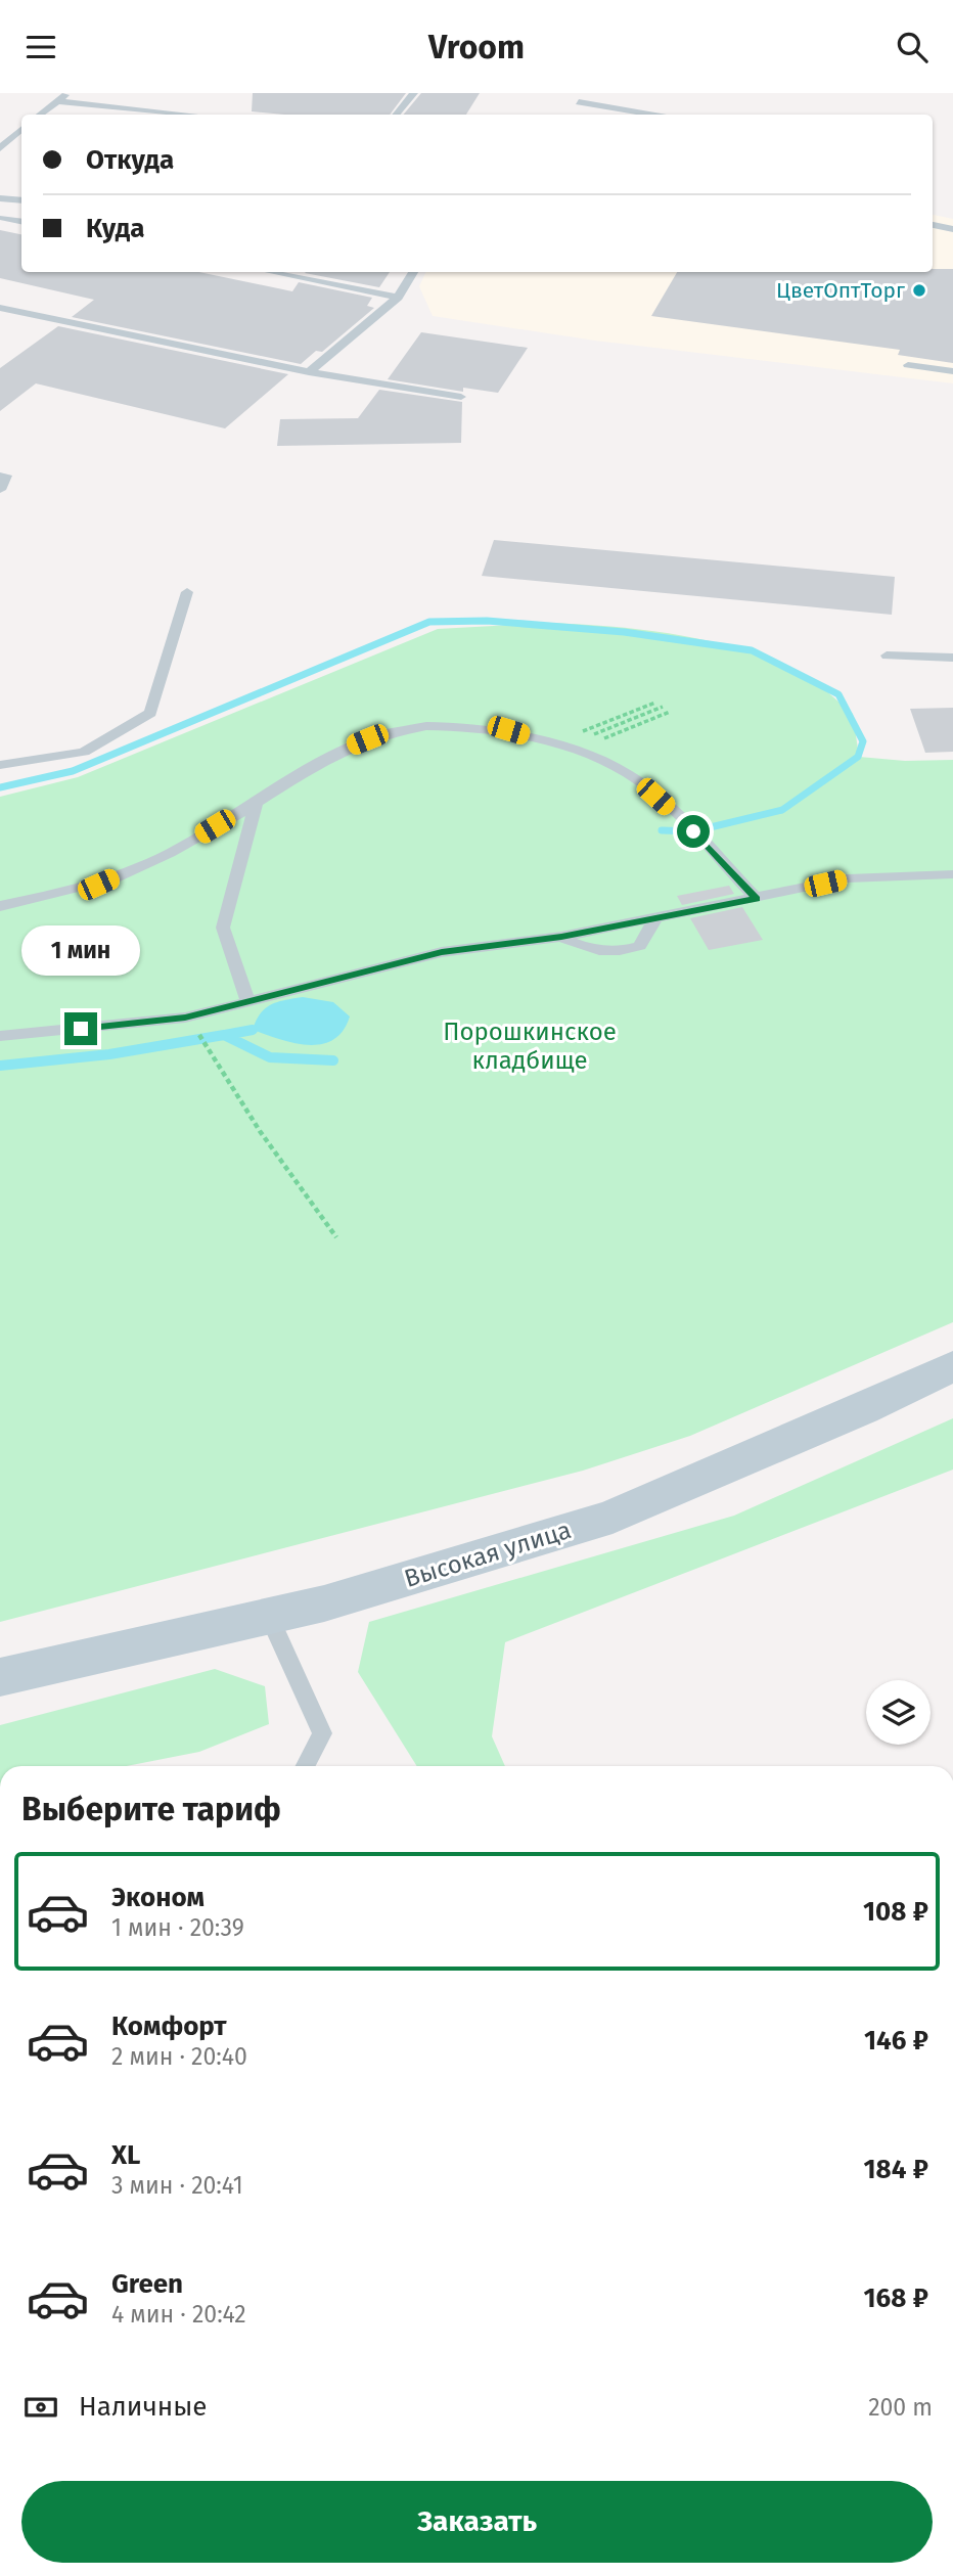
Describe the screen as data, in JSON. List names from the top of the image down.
{
  "streets": {
    "street": ["Высокая улица"]
  },
  "parks": ["Порошкинское кладбище"],
  "places": ["ЦветОптТорг"],
  "page": {
    "header": "Vroom",
    "banner": ["Откуда", "Куда"],
    "bubble": "1 мин",
    "heading": "Выберите тариф",
    "list": [
      {
        "name": "Эконом",
        "note": "1 мин · 20:39",
        "value": "108 ₽"
      },
      {
        "name": "Комфорт",
        "note": "2 мин · 20:40",
        "value": "146 ₽"
      },
      {
        "name": "XL",
        "note": "3 мин · 20:41",
        "value": "184 ₽"
      },
      {
        "name": "Green",
        "note": "4 мин · 20:42",
        "value": "168 ₽"
      }
    ],
    "pay": ["Наличные", "200 m"],
    "buttons": "Заказать"
  }
}
